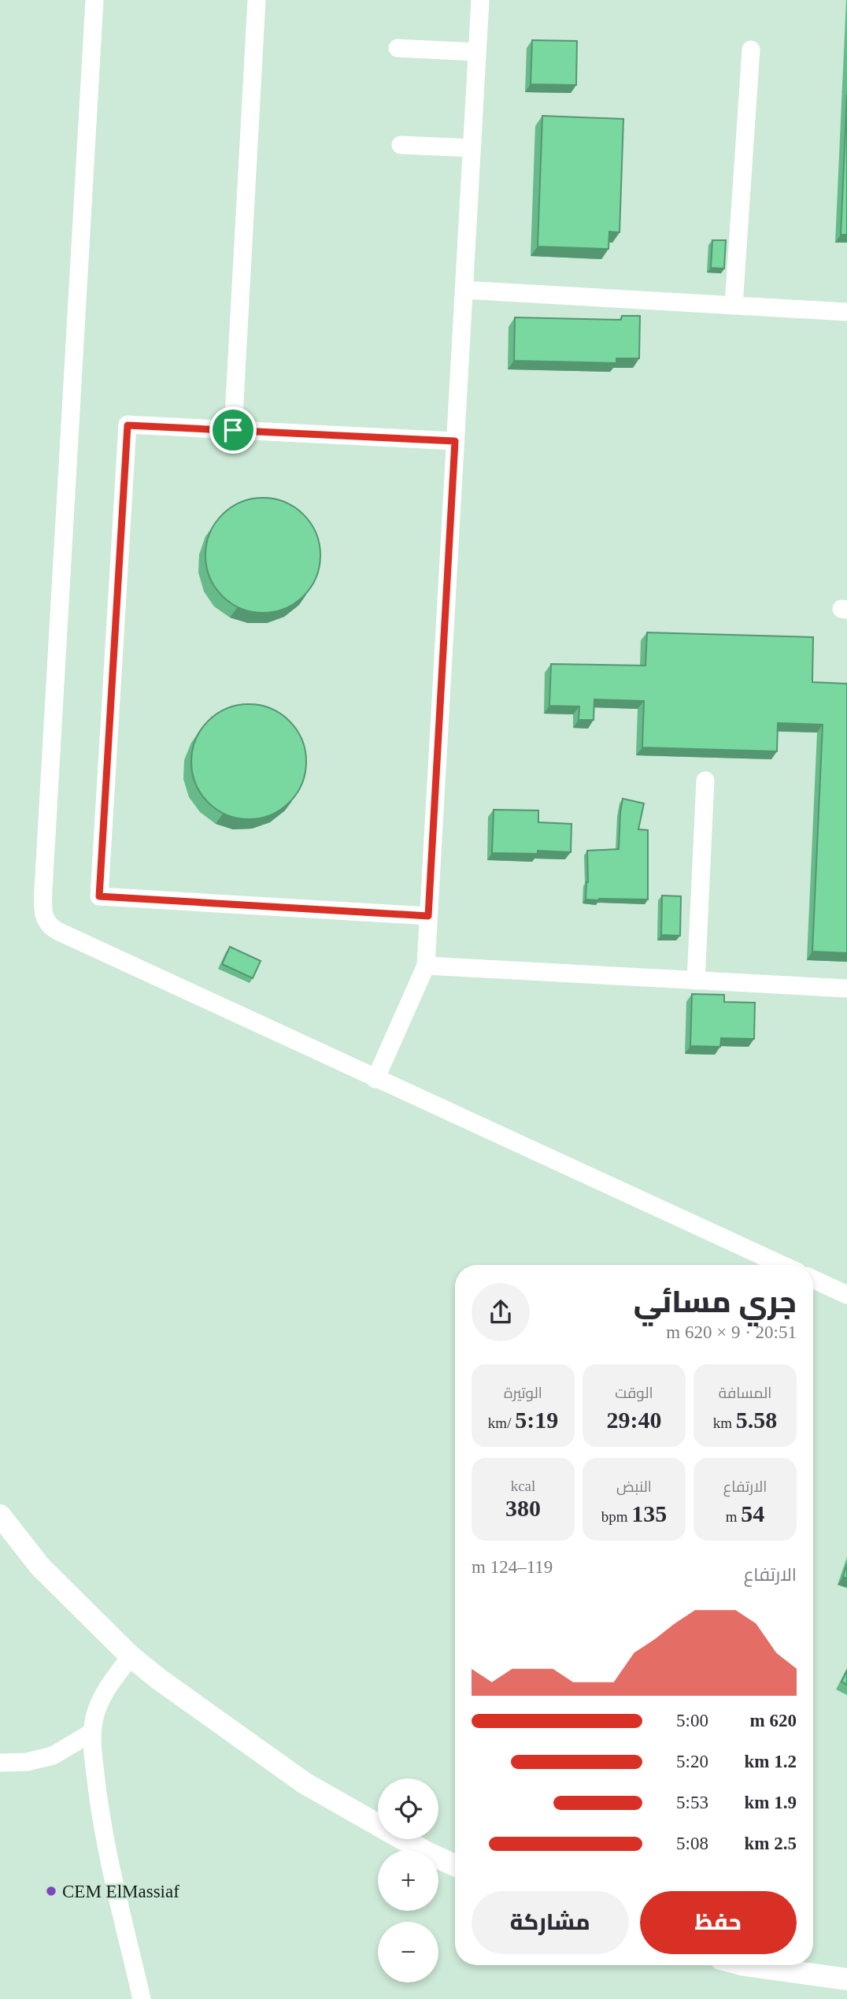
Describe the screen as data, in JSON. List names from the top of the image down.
{
  "places": ["CEM ElMassiaf"],
  "page": {
    "heading": ["جري مسائي", "20:51 · 9 × 620 m"],
    "stats": [
      ["المسافة", "5.58 km"],
      ["الوقت", "29:40"],
      ["الوتيرة", "5:19 /km"],
      ["الارتفاع", "54 m"],
      ["النبض", "135 bpm"],
      ["kcal", "380"]
    ],
    "chart": ["الارتفاع", "119–124 m"],
    "list": [
      {
        "name": "620 m",
        "note": "5:00"
      },
      {
        "name": "1.2 km",
        "note": "5:20"
      },
      {
        "name": "1.9 km",
        "note": "5:53"
      },
      {
        "name": "2.5 km",
        "note": "5:08"
      }
    ],
    "map_buttons": ["+", "−"],
    "buttons": ["حفظ", "مشاركة"]
  }
}
